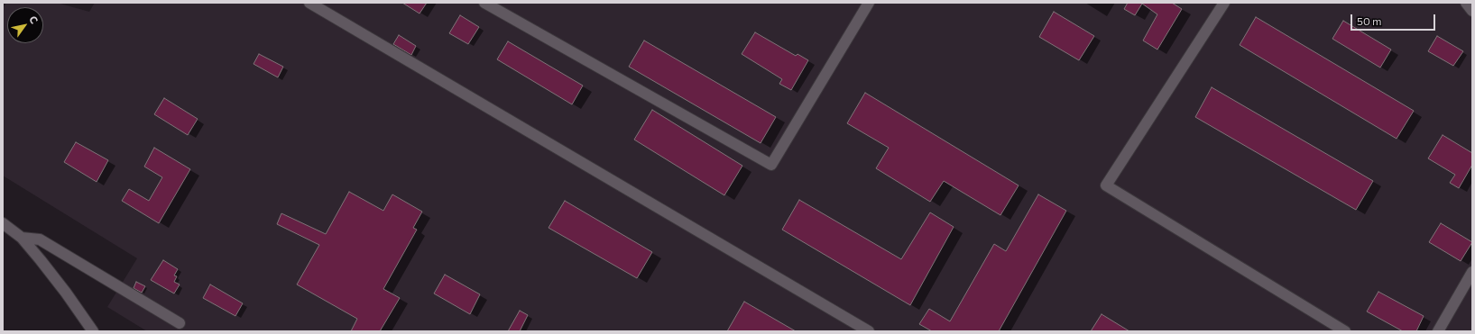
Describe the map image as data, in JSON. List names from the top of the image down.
{
  "scale_bar": "50 m",
  "north": "top right"
}
